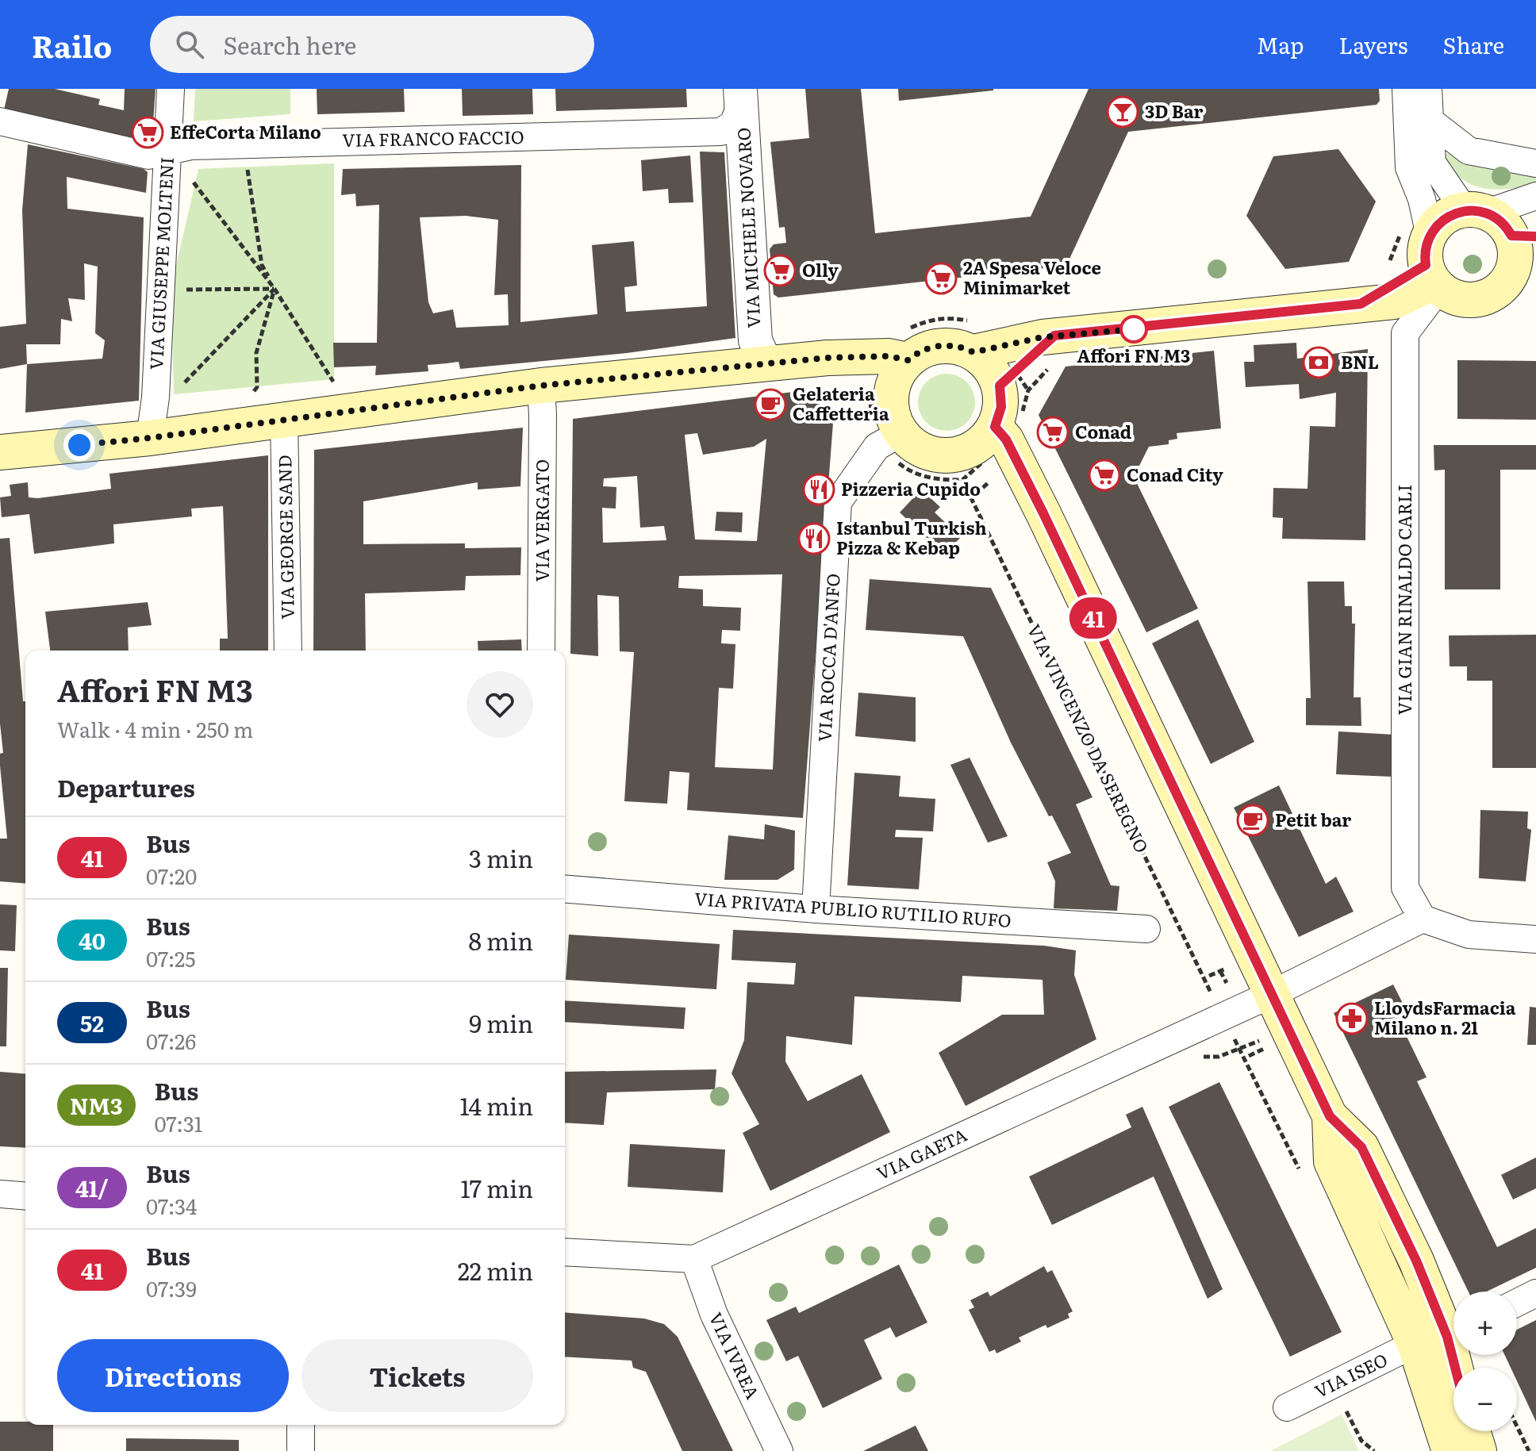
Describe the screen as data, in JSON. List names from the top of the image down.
{
  "streets": {
    "street": [
      "VIA FRANCO FACCIO",
      "VIA MICHELE NOVARO",
      "VIA GIUSEPPE MOLTENI",
      "VIA VERGATO",
      "VIA GEORGE SAND",
      "VIA GIAN RINALDO CARLI",
      "VIA ROCCA D'ANFO",
      "VIA PRIVATA PUBLIO RUTILIO RUFO",
      "VIA GAETA",
      "VIA IVREA",
      "VIA ISEO"
    ],
    "path": ["VIA VINCENZO DA SEREGNO"]
  },
  "crossings": [
    ["VIA FRANCO FACCIO", "VIA MICHELE NOVARO"],
    ["VIA FRANCO FACCIO", "VIA GIUSEPPE MOLTENI"],
    ["VIA ROCCA D'ANFO", "VIA VINCENZO DA SEREGNO"],
    ["VIA ROCCA D'ANFO", "VIA PRIVATA PUBLIO RUTILIO RUFO"],
    ["VIA GAETA", "VIA IVREA"]
  ],
  "places": {
    "bar": ["3D Bar"],
    "supermarket": [
      "EffeCorta Milano",
      "Olly",
      "2A Spesa Veloce Minimarket",
      "Conad",
      "Conad City"
    ],
    "other": ["Affori FN M3"],
    "bank": ["BNL"],
    "cafe": ["Gelateria Caffetteria", "Petit bar"],
    "restaurant": ["Pizzeria Cupido", "Istanbul Turkish Pizza & Kebap"],
    "pharmacy": ["LloydsFarmacia Milano n. 21"]
  },
  "lines": ["bus line 41"],
  "page": {
    "header": "Railo",
    "search": "Search here",
    "nav": ["Map", "Layers", "Share"],
    "on_map": "41",
    "heading": [
      ["Affori FN M3", "Walk · 4 min · 250 m"],
      "Departures"
    ],
    "list": [
      {
        "mark": "41",
        "name": "Bus",
        "note": "07:20",
        "value": "3 min"
      },
      {
        "mark": "40",
        "name": "Bus",
        "note": "07:25",
        "value": "8 min"
      },
      {
        "mark": "52",
        "name": "Bus",
        "note": "07:26",
        "value": "9 min"
      },
      {
        "mark": "NM3",
        "name": "Bus",
        "note": "07:31",
        "value": "14 min"
      },
      {
        "mark": "41/",
        "name": "Bus",
        "note": "07:34",
        "value": "17 min"
      },
      {
        "mark": "41",
        "name": "Bus",
        "note": "07:39",
        "value": "22 min"
      }
    ],
    "map_buttons": ["+", "−"],
    "buttons": ["Directions", "Tickets"]
  }
}
